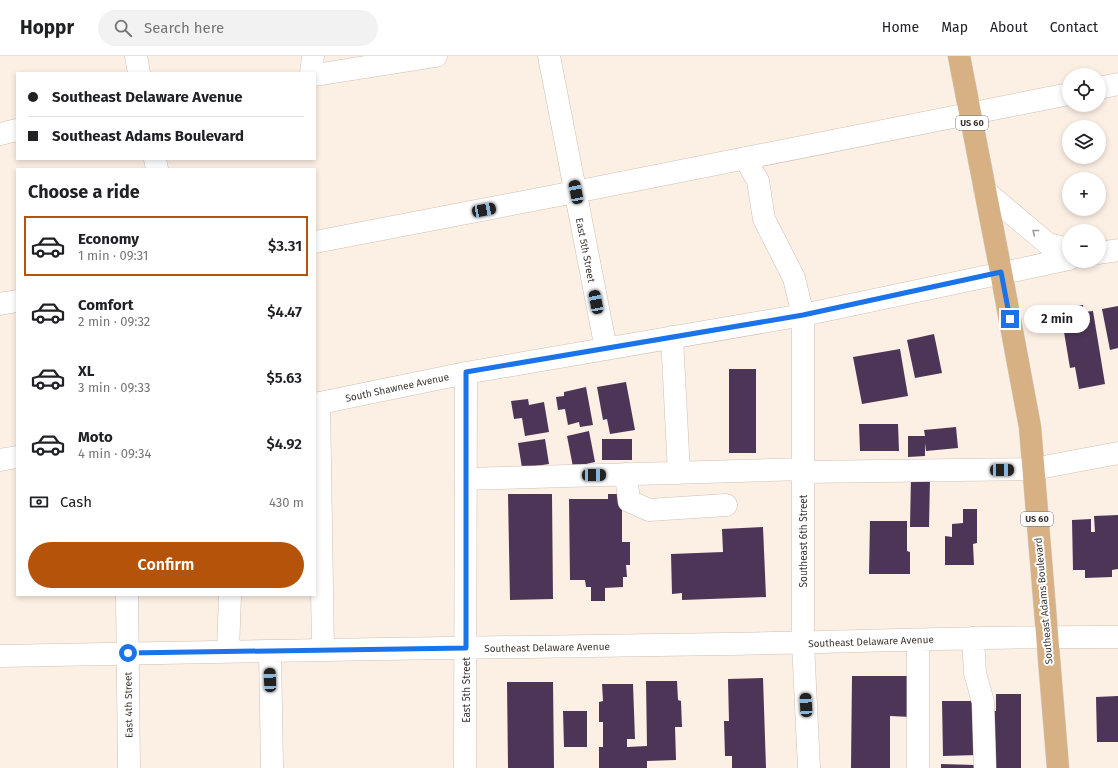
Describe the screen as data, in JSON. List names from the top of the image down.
{
  "streets": {
    "main road": ["US 60", "Southeast Adams Boulevard"],
    "street": [
      "East 5th Street",
      "South Shawnee Avenue",
      "Southeast 6th Street",
      "Southeast Delaware Avenue",
      "East 4th Street"
    ]
  },
  "crossings": [
    ["East 5th Street", "South Shawnee Avenue"],
    ["East 5th Street", "Southeast Delaware Avenue"],
    ["South Shawnee Avenue", "Southeast 6th Street"],
    ["South Shawnee Avenue", "Southeast Adams Boulevard"],
    ["Southeast 6th Street", "Southeast Delaware Avenue"],
    ["Southeast Adams Boulevard", "Southeast Delaware Avenue"],
    ["Southeast Delaware Avenue", "East 4th Street"]
  ],
  "page": {
    "header": "Hoppr",
    "search": "Search here",
    "nav": [
      "Home",
      "Map",
      "About",
      "Contact"
    ],
    "map_buttons": ["+", "−"],
    "banner": ["Southeast Delaware Avenue", "Southeast Adams Boulevard"],
    "heading": "Choose a ride",
    "list": [
      {
        "name": "Economy",
        "note": "1 min · 09:31",
        "value": "$3.31"
      },
      {
        "name": "Comfort",
        "note": "2 min · 09:32",
        "value": "$4.47"
      },
      {
        "name": "XL",
        "note": "3 min · 09:33",
        "value": "$5.63"
      },
      {
        "name": "Moto",
        "note": "4 min · 09:34",
        "value": "$4.92"
      }
    ],
    "bubble": "2 min",
    "pay": ["Cash", "430 m"],
    "buttons": "Confirm"
  }
}
